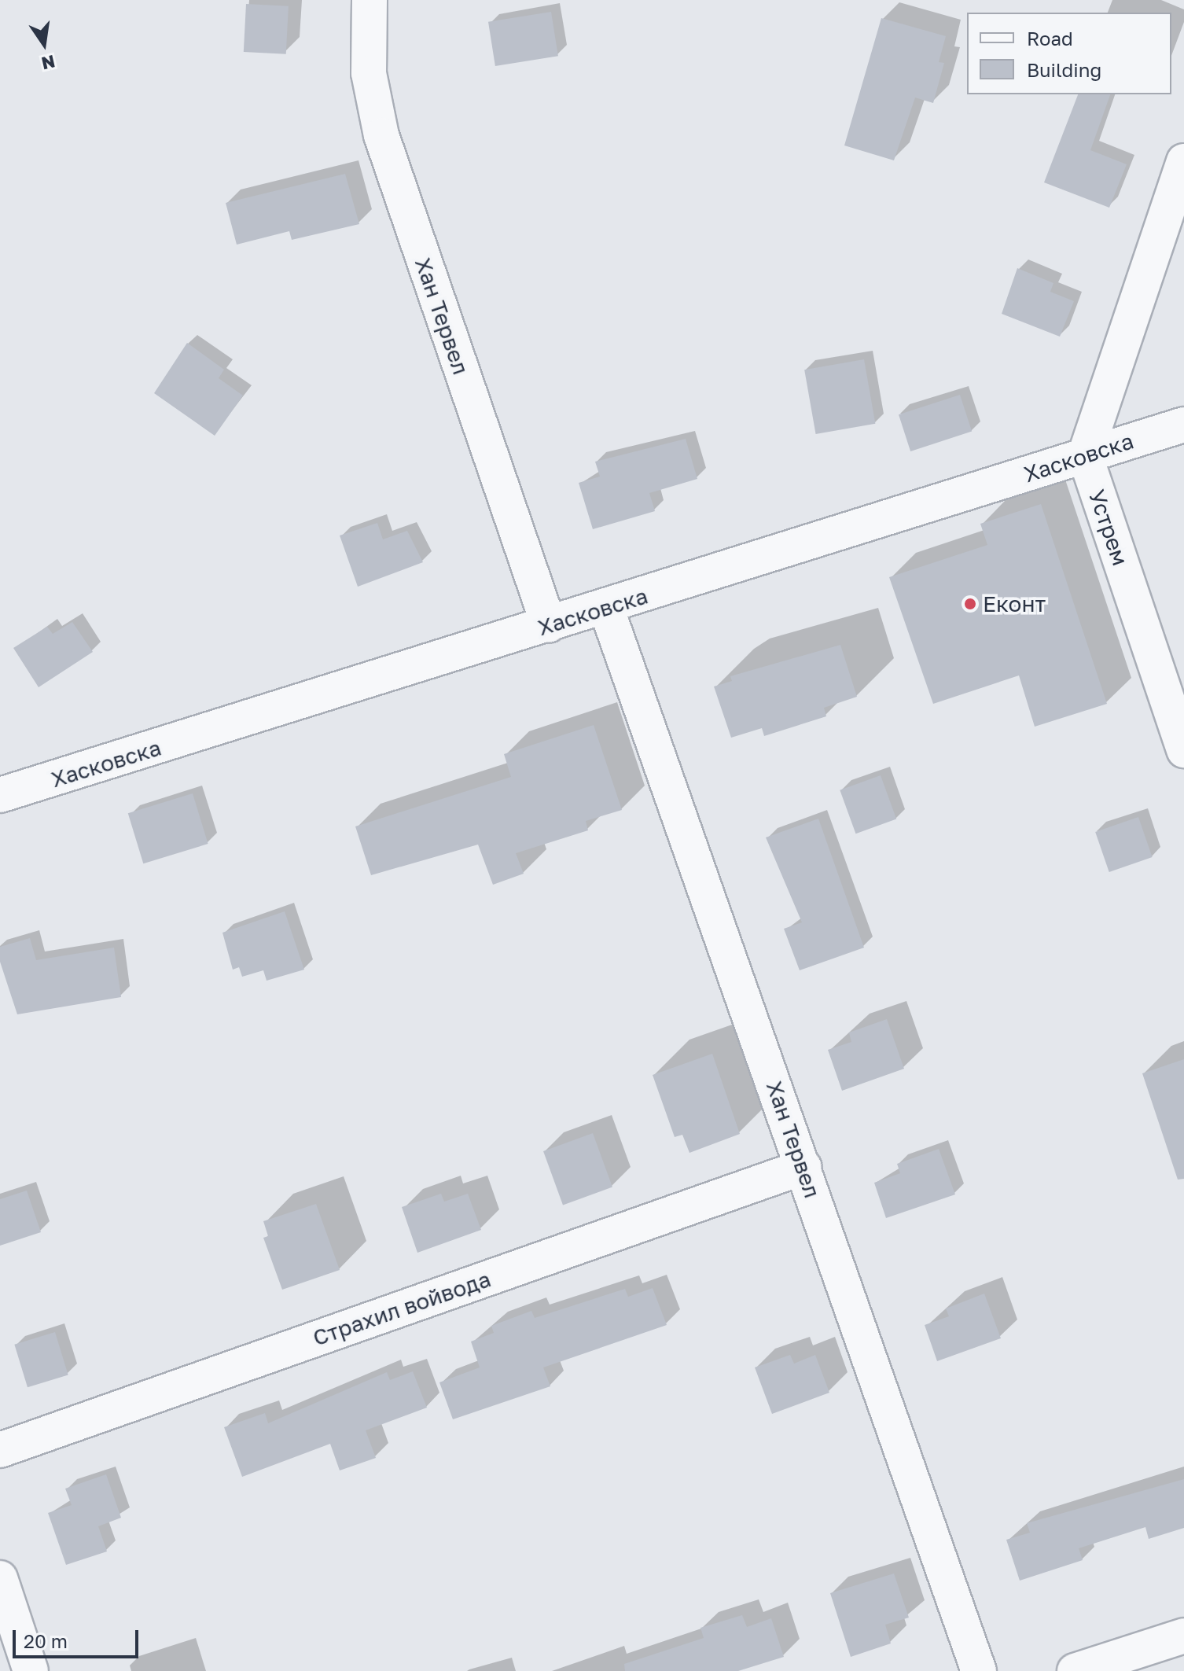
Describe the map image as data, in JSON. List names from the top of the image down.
{
  "streets": {
    "street": [
      "Хан Тервел",
      "Хасковска",
      "Устрем",
      "Страхил войвода"
    ]
  },
  "crossings": [
    ["Хан Тервел", "Хасковска"],
    ["Хан Тервел", "Страхил войвода"],
    ["Хасковска", "Устрем"]
  ],
  "places": ["Еконт"],
  "legend": ["Road", "Building"],
  "scale_bar": "20 m",
  "north": "bottom"
}
